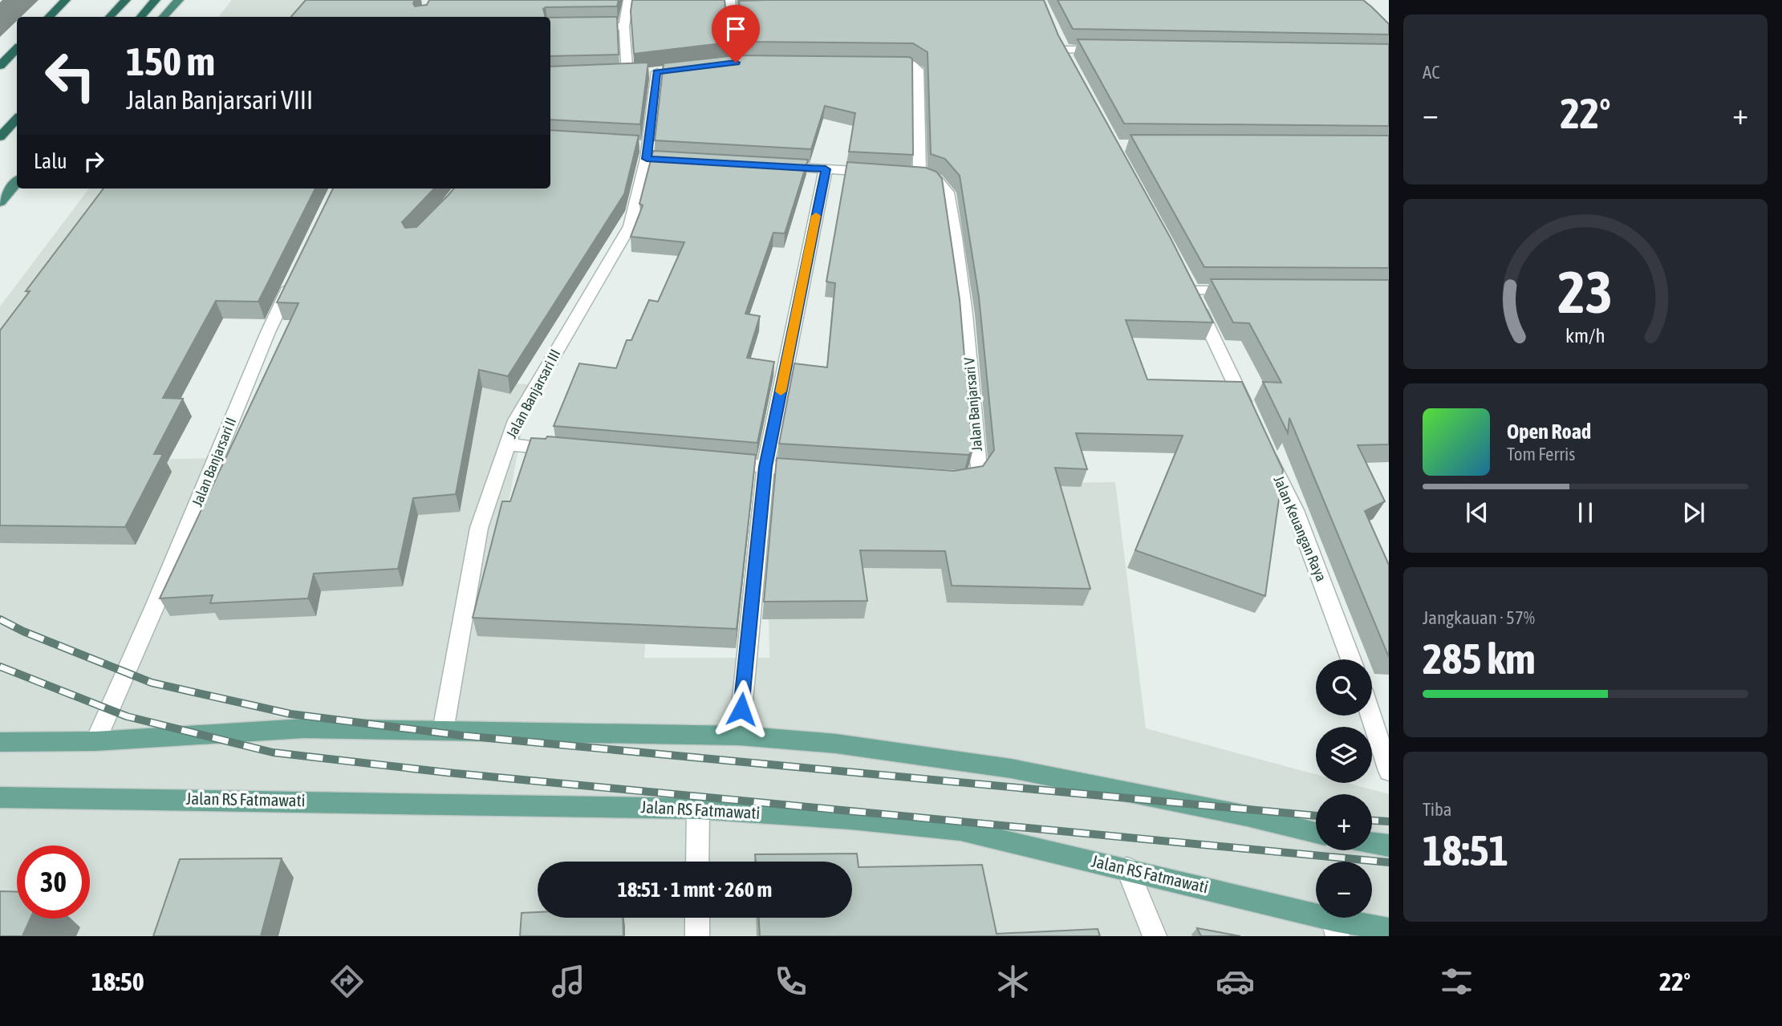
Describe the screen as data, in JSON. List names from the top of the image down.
{
  "streets": {
    "main road": ["Jalan RS Fatmawati"],
    "street": [
      "Jalan Banjarsari III",
      "Jalan Banjarsari V",
      "Jalan Banjarsari II",
      "Jalan Keuangan Raya"
    ]
  },
  "page": {
    "tile": [
      "AC",
      ["Jangkauan · 57%", "285 km"],
      ["Tiba", "18:51"]
    ],
    "turn": ["150 m", "Jalan Banjarsari VIII"],
    "heat": ["−", "22°", "+"],
    "then": "Lalu",
    "song": ["Open Road", "Tom Ferris"],
    "map_buttons": ["+", "−"],
    "limit": "30",
    "trip": "18:51 · 1 mnt · 260 m",
    "tabs": ["18:50", "22°"],
    "gauge": ["23", "km/h"]
  }
}
